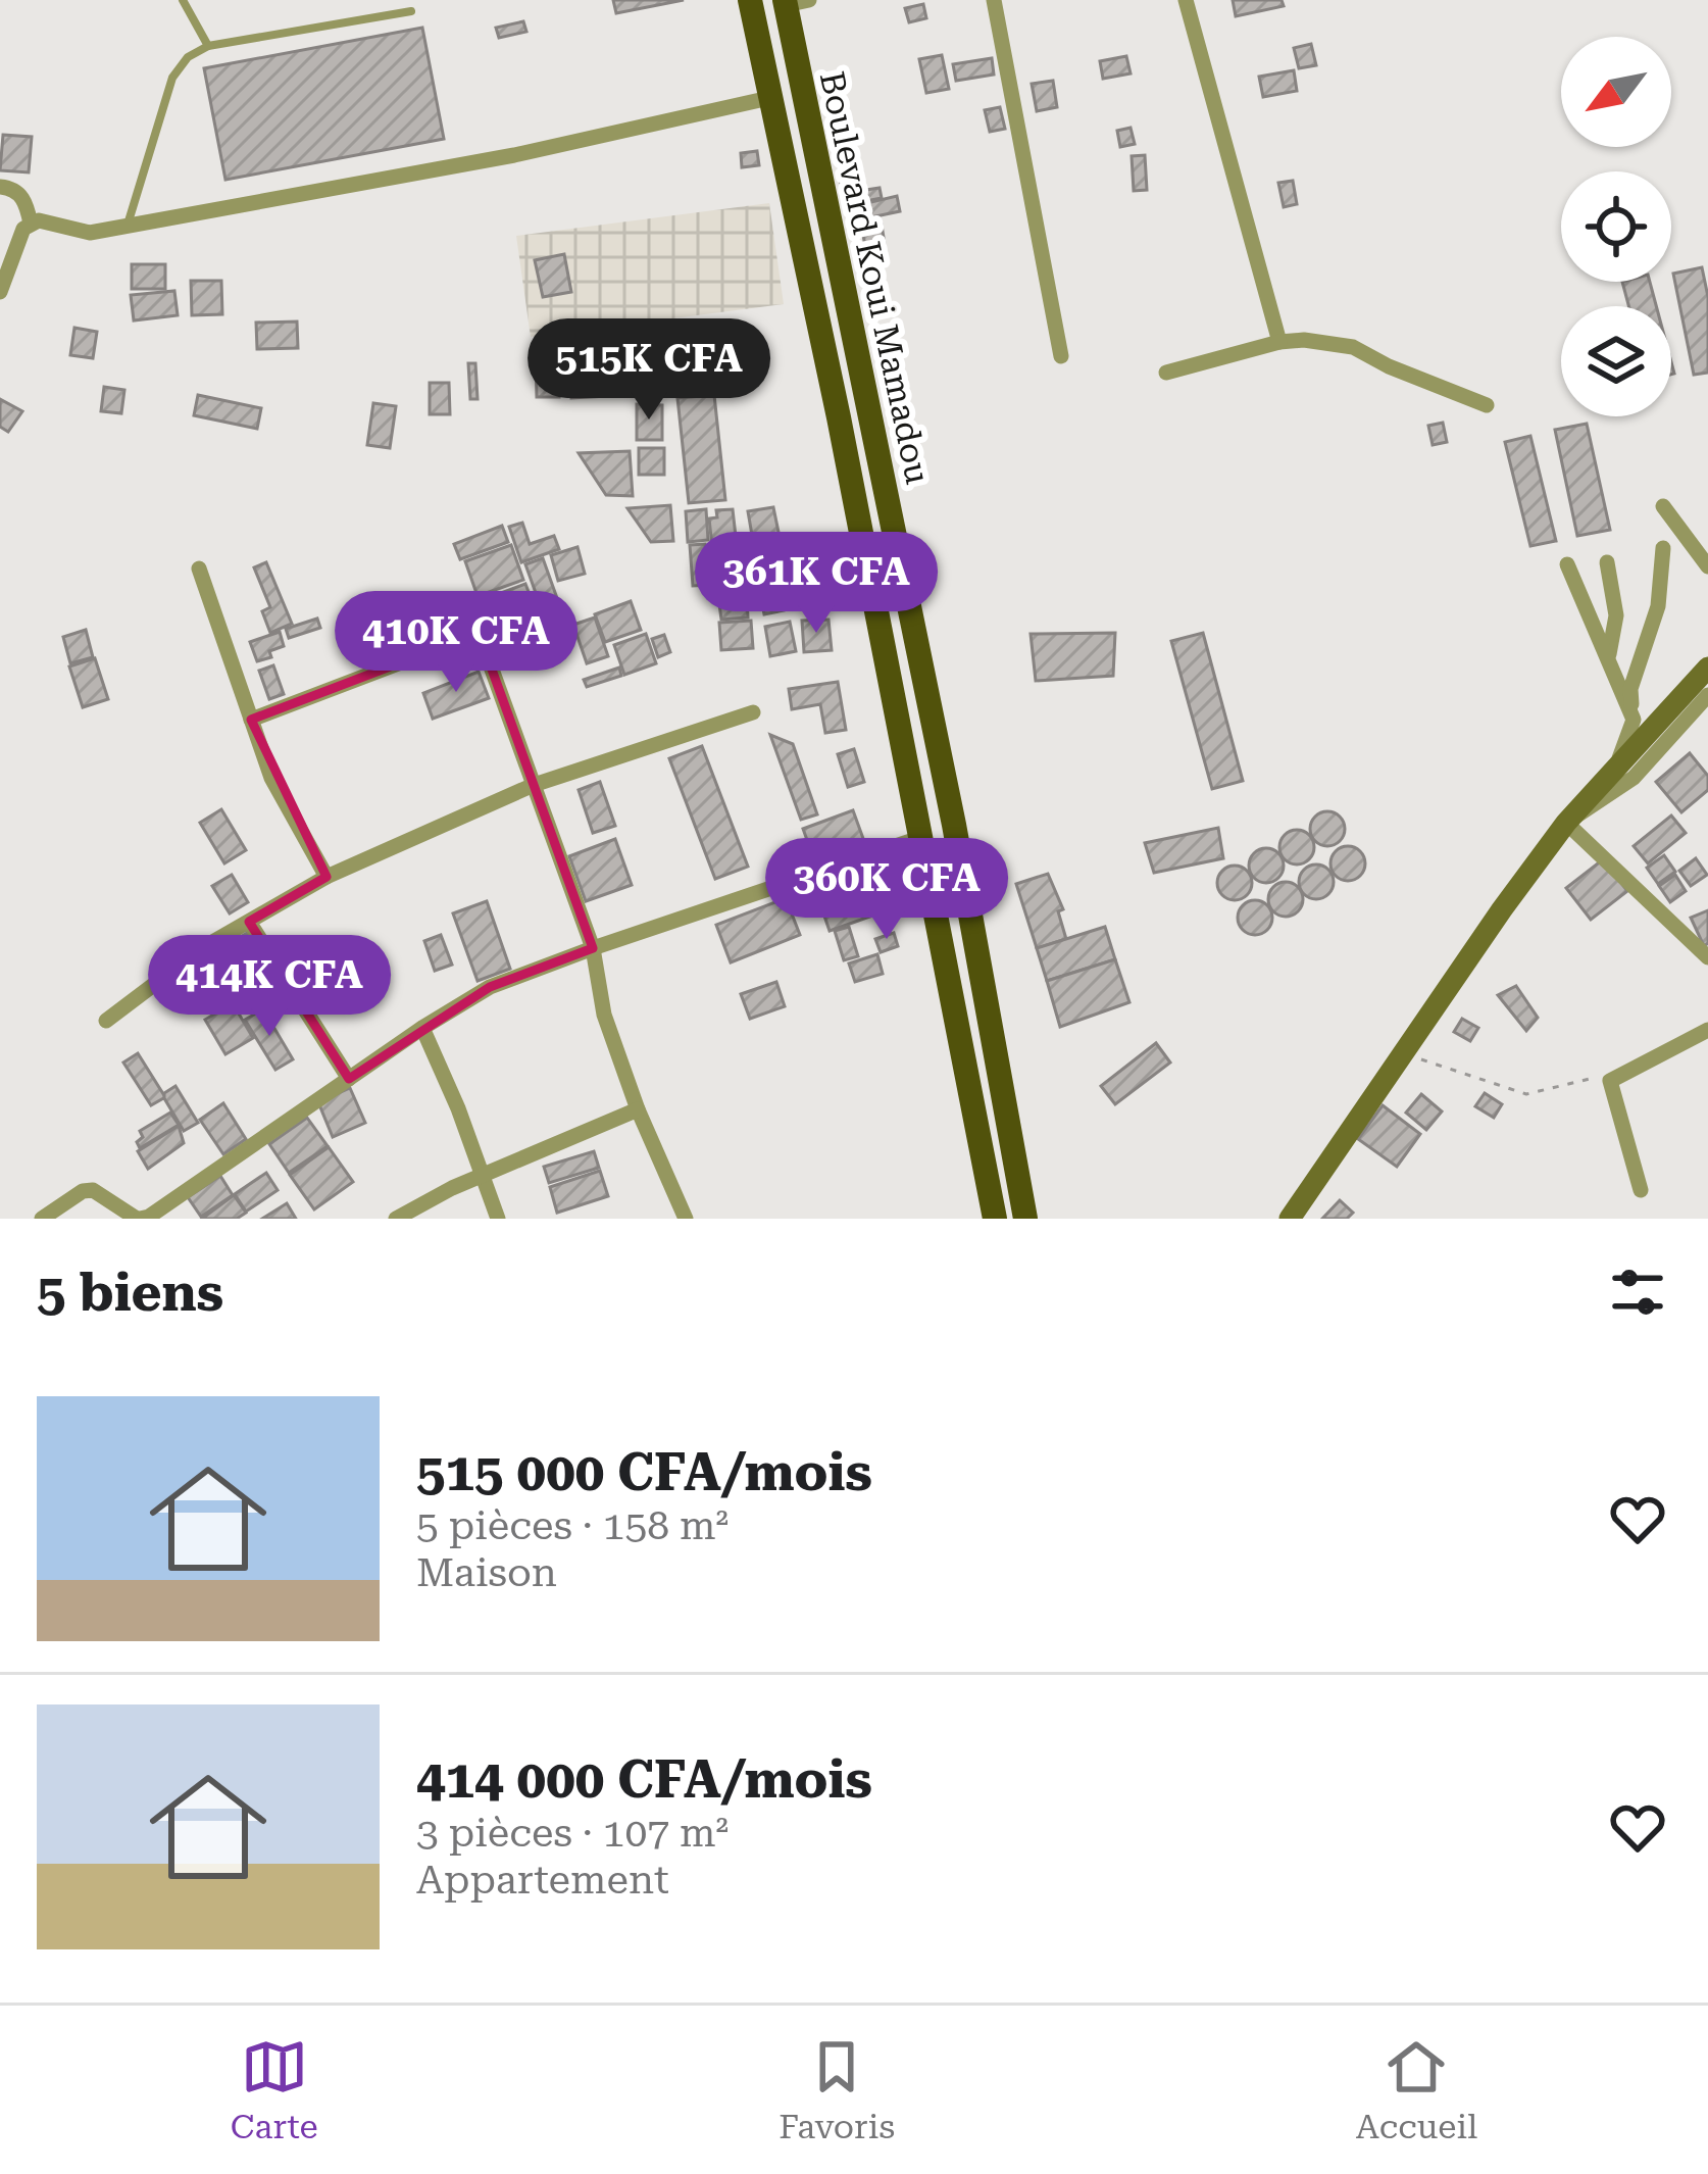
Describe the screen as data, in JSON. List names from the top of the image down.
{
  "streets": {
    "main road": ["Boulevard Koui Mamadou"]
  },
  "north": "bottom left",
  "page": {
    "price": [
      "515K CFA",
      "361K CFA",
      "410K CFA",
      "360K CFA",
      "414K CFA"
    ],
    "heading": "5 biens",
    "list": [
      {
        "name": "515 000 CFA/mois",
        "note": "5 pièces · 158 m² · Maison"
      },
      {
        "name": "414 000 CFA/mois",
        "note": "3 pièces · 107 m² · Appartement"
      }
    ],
    "tabs": ["Carte", "Favoris", "Accueil"]
  }
}
